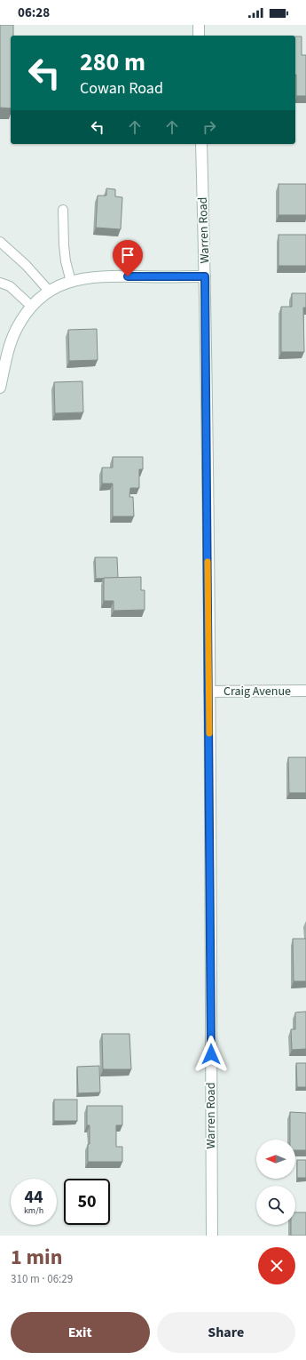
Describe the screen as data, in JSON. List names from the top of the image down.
{
  "streets": {
    "main road": ["Warren Road", "Craig Avenue"]
  },
  "crossings": [
    ["Warren Road", "Craig Avenue"]
  ],
  "north": "left",
  "page": {
    "status": "06:28",
    "turn": ["280 m", "Cowan Road"],
    "speed": "44 km/h",
    "limit": "50",
    "heading": ["1 min", "310 m · 06:29"],
    "buttons": ["Exit", "Share"]
  }
}
